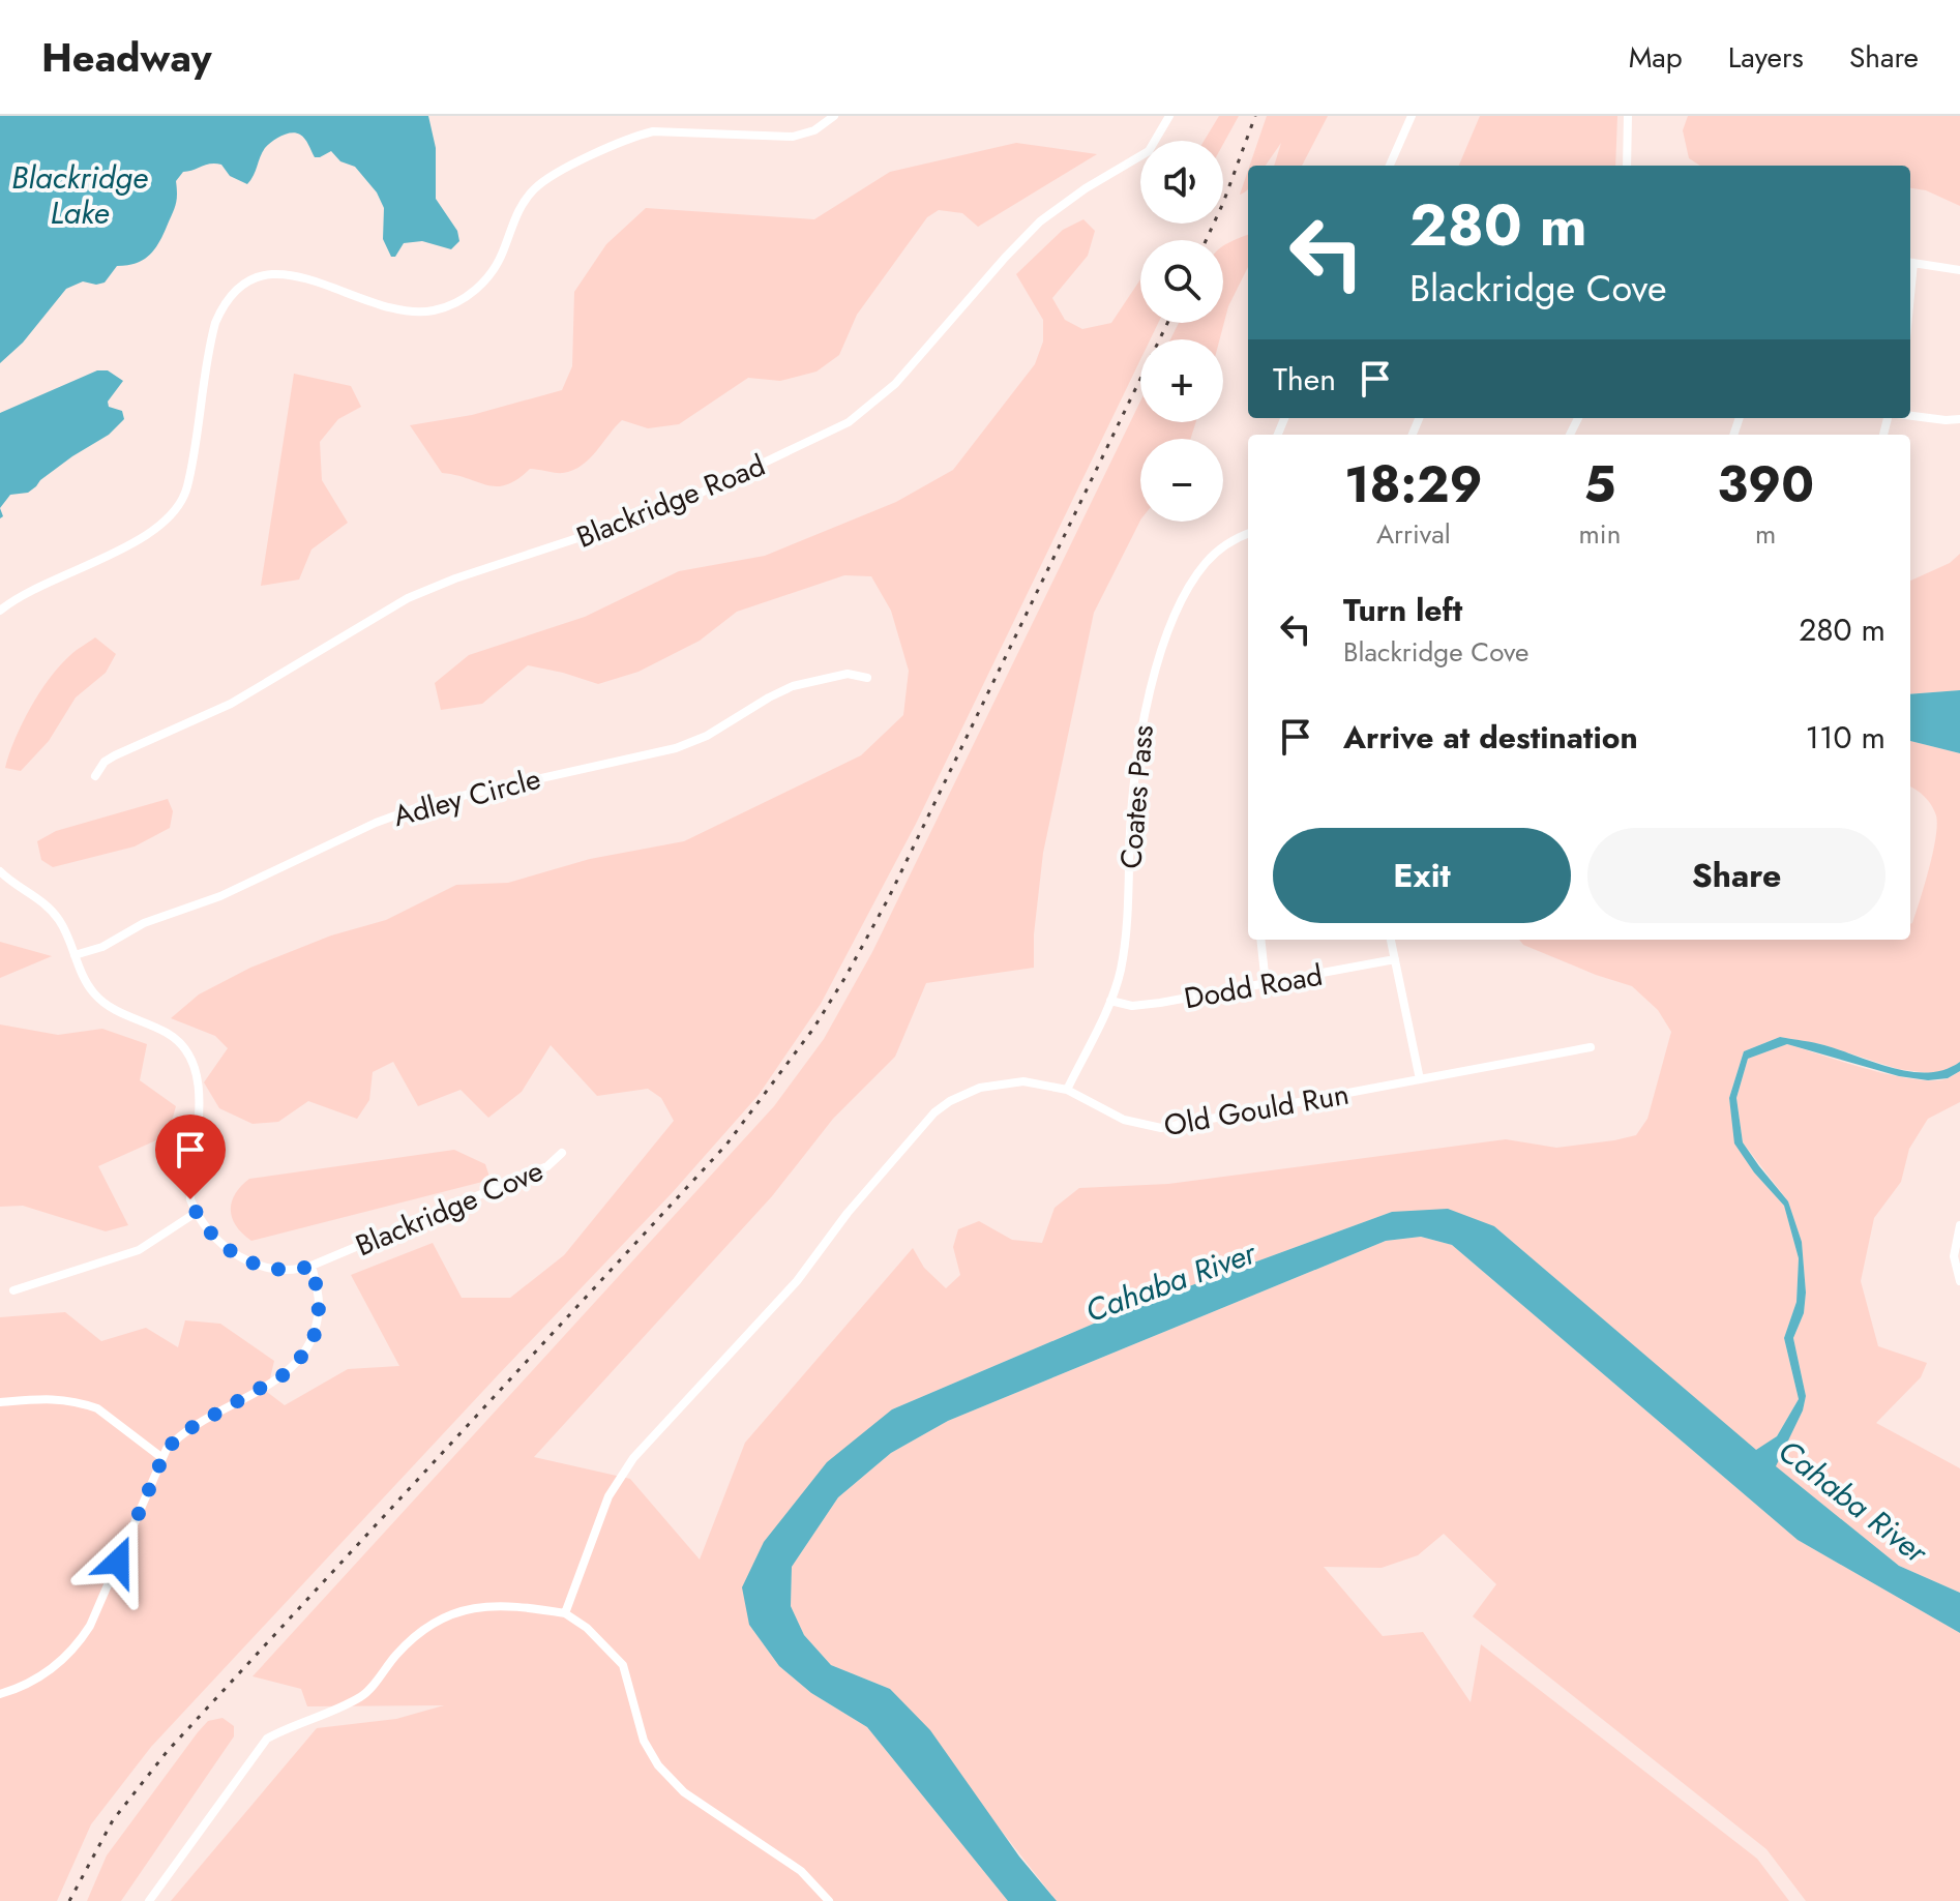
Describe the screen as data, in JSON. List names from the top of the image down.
{
  "streets": {
    "street": [
      "Blackridge Road",
      "Adley Circle",
      "Coates Pass",
      "Dodd Road",
      "Old Gould Run",
      "Blackridge Cove"
    ]
  },
  "crossings": [
    ["Coates Pass", "Dodd Road"],
    ["Coates Pass", "Old Gould Run"]
  ],
  "water": ["Blackridge Lake", "Cahaba River"],
  "page": {
    "header": "Headway",
    "nav": ["Map", "Layers", "Share"],
    "map_buttons": ["+", "−"],
    "turn": ["280 m", "Blackridge Cove"],
    "then": "Then",
    "eta": [
      "18:29",
      "Arrival",
      "5",
      "min",
      "390",
      "m"
    ],
    "list": [
      {
        "name": "Turn left",
        "note": "Blackridge Cove",
        "value": "280 m"
      },
      {
        "name": "Arrive at destination",
        "value": "110 m"
      }
    ],
    "buttons": ["Exit", "Share"]
  }
}
